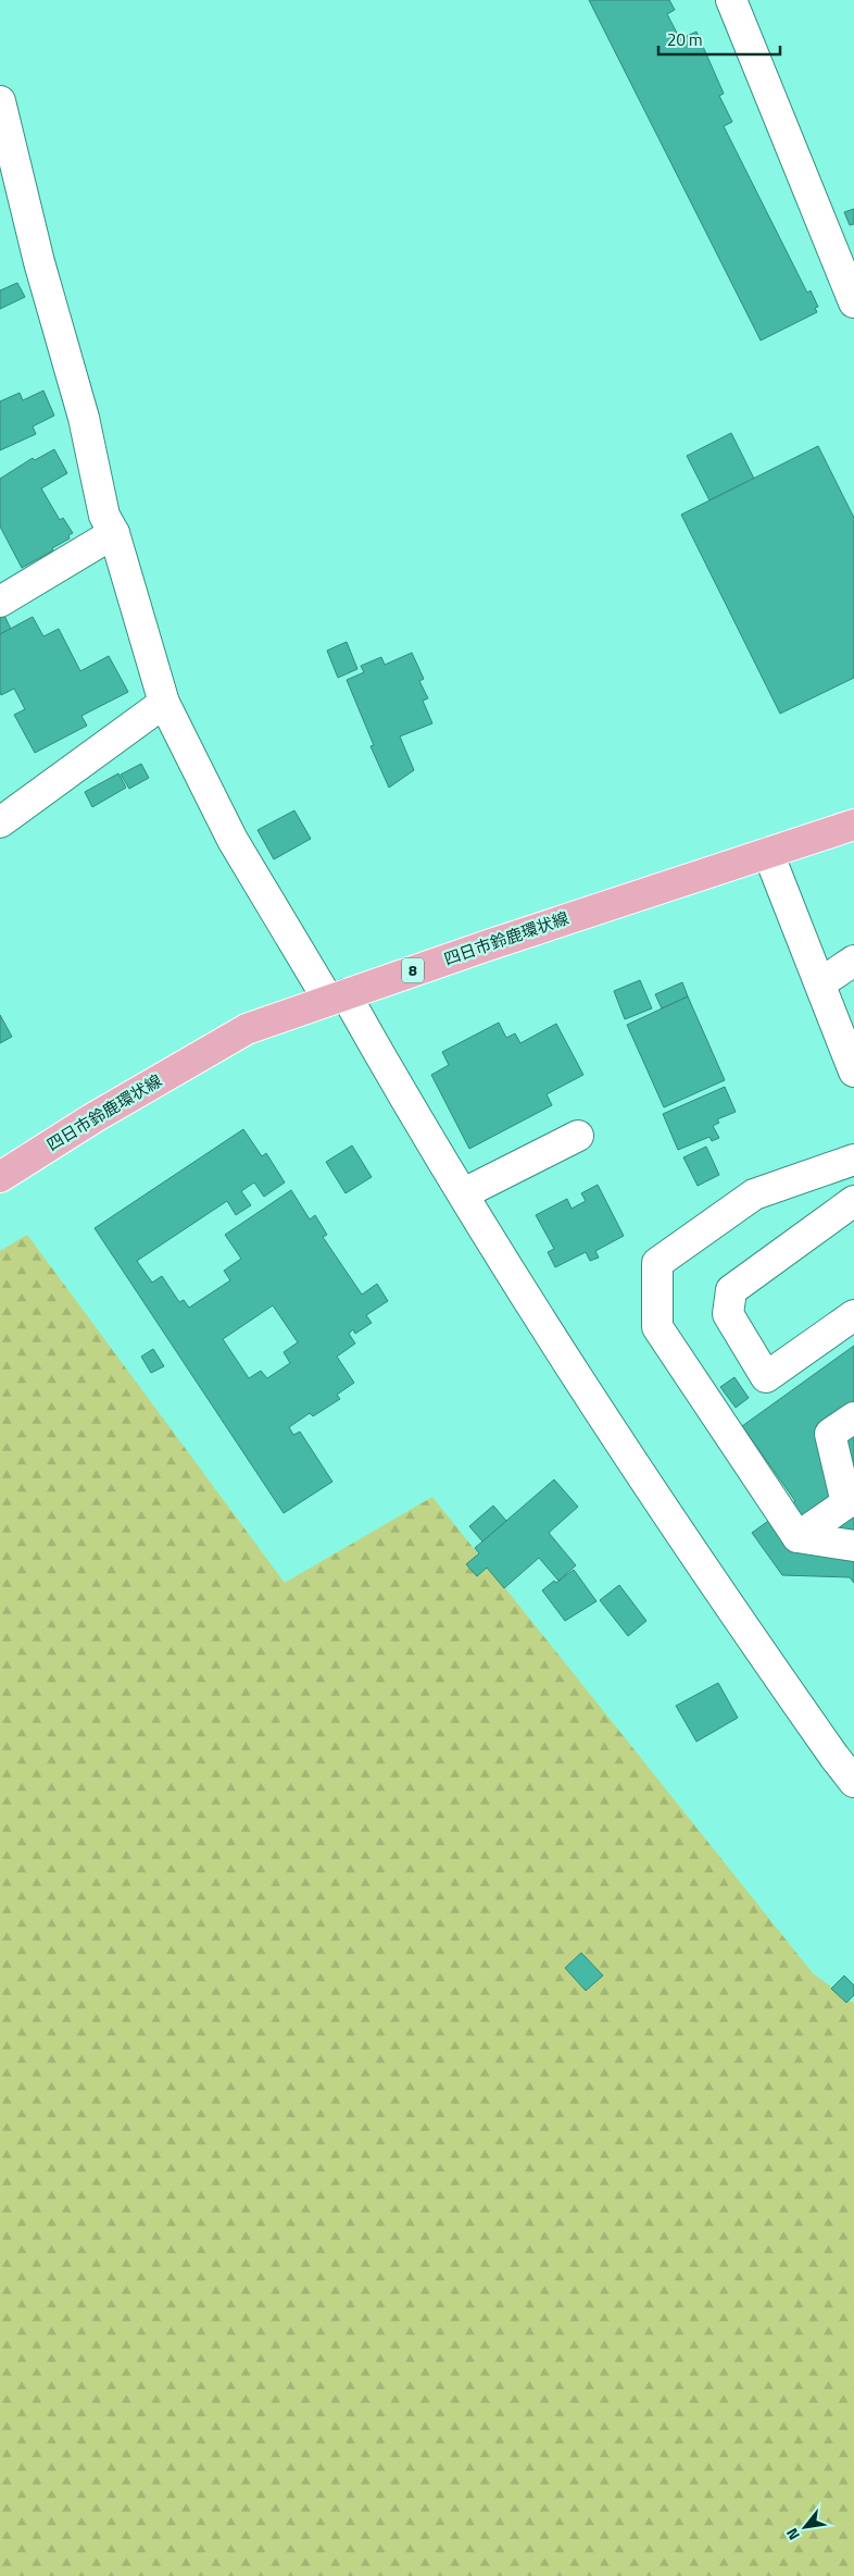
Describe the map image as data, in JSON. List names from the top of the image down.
{
  "streets": {
    "main road": ["四日市鈴鹿環状線", "8"]
  },
  "scale_bar": "20 m",
  "north": "bottom left"
}
